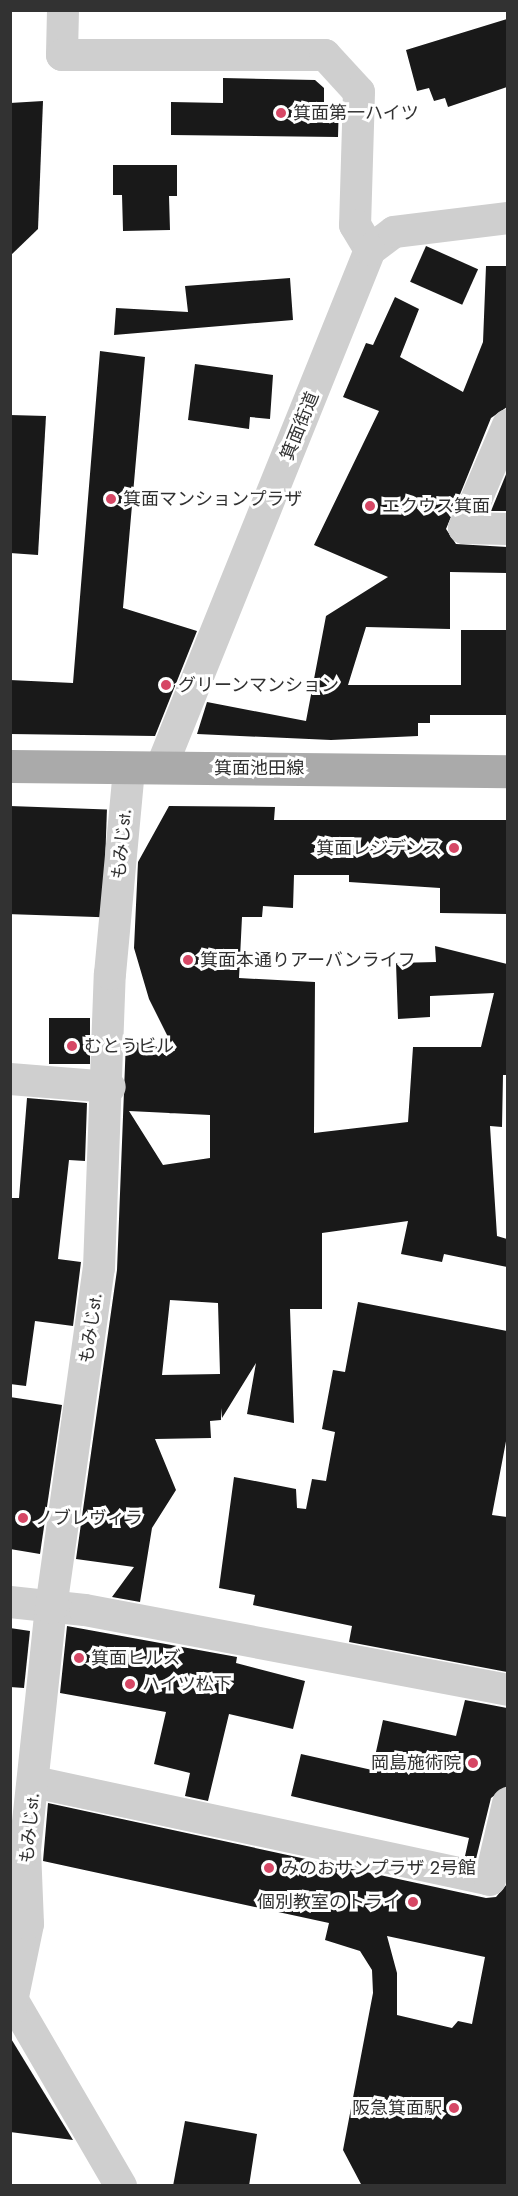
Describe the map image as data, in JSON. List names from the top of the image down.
{
  "streets": {
    "main road": ["箕面池田線"],
    "street": ["箕面街道", "もみじst."]
  },
  "crossings": [
    ["箕面街道", "箕面池田線"],
    ["箕面池田線", "もみじst."]
  ],
  "places": [
    "箕面第一ハイツ",
    "箕面マンションプラザ",
    "エクウス箕面",
    "グリーンマンション",
    "箕面レジデンス",
    "箕面本通りアーバンライフ",
    "むとうビル",
    "ノブレヴィラ",
    "箕面ヒルズ",
    "ハイツ松下",
    "岡島施術院",
    "みのおサンプラザ 2号館",
    "個別教室のトライ",
    "阪急箕面駅"
  ]
}
